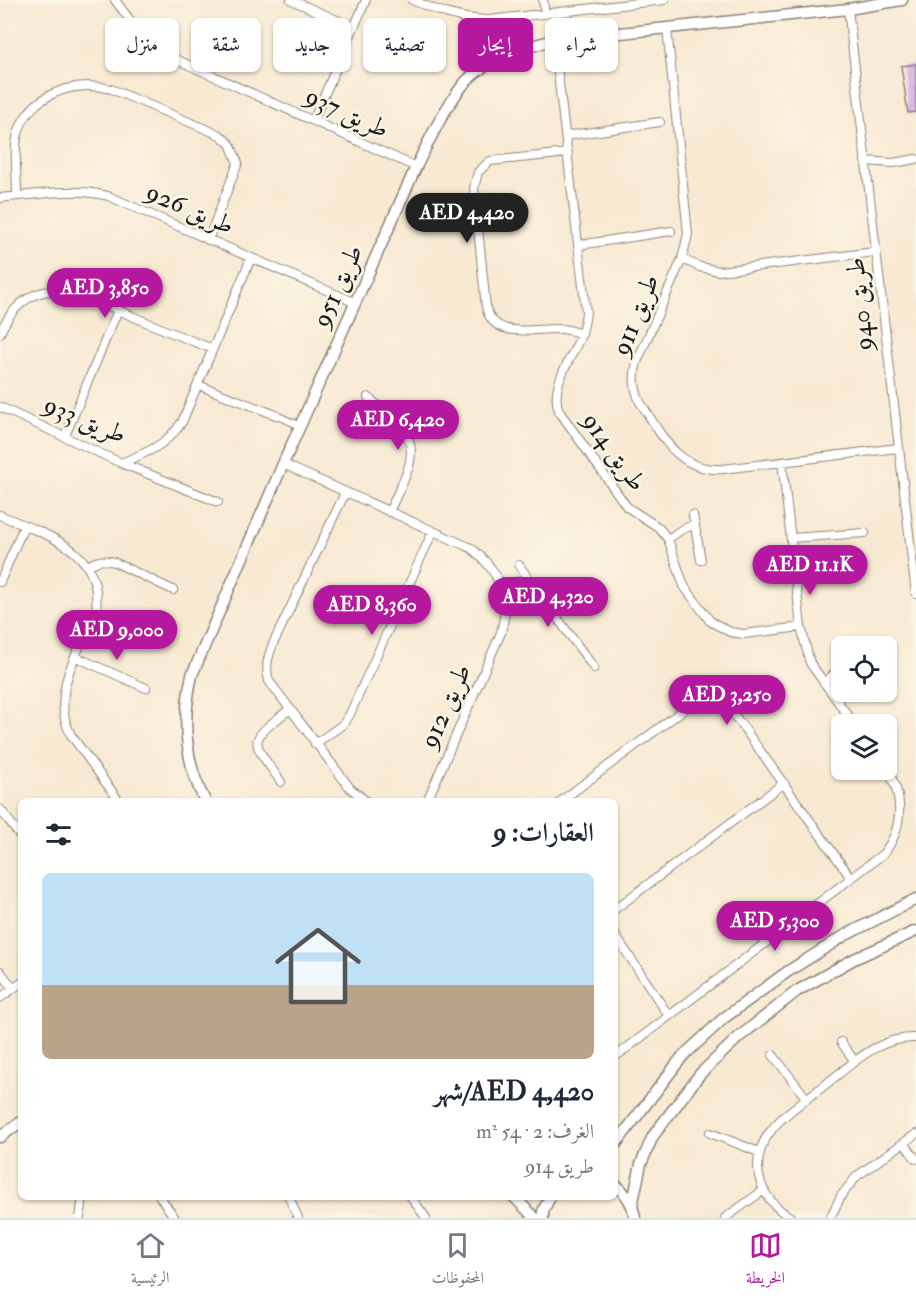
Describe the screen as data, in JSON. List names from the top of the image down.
{
  "streets": {
    "street": [
      "طريق 937",
      "طريق 926",
      "طريق 951",
      "طريق 940",
      "طريق 911",
      "طريق 933",
      "طريق 914",
      "طريق 912"
    ]
  },
  "crossings": [
    ["طريق 937", "طريق 951"],
    ["طريق 926", "طريق 951"],
    ["طريق 926", "طريق 933"],
    ["طريق 951", "طريق 940"],
    ["طريق 951", "طريق 911"],
    ["طريق 951", "طريق 912"],
    ["طريق 940", "طريق 911"]
  ],
  "page": {
    "chip": [
      "شراء",
      "إيجار",
      "تصفية",
      "جديد",
      "شقة",
      "منزل"
    ],
    "price": [
      "AED 4,420",
      "AED 3,850",
      "AED 6,420",
      "AED 11.1K",
      "AED 4,320",
      "AED 8,360",
      "AED 9,000",
      "AED 3,250",
      "AED 5,300"
    ],
    "heading": "العقارات: 9",
    "list": [
      {
        "name": "AED 4,420/شهر",
        "note": "الغرف: 2 · 54 m² · طريق 914"
      }
    ],
    "tabs": ["الخريطة", "المحفوظات", "الرئيسية"]
  }
}
